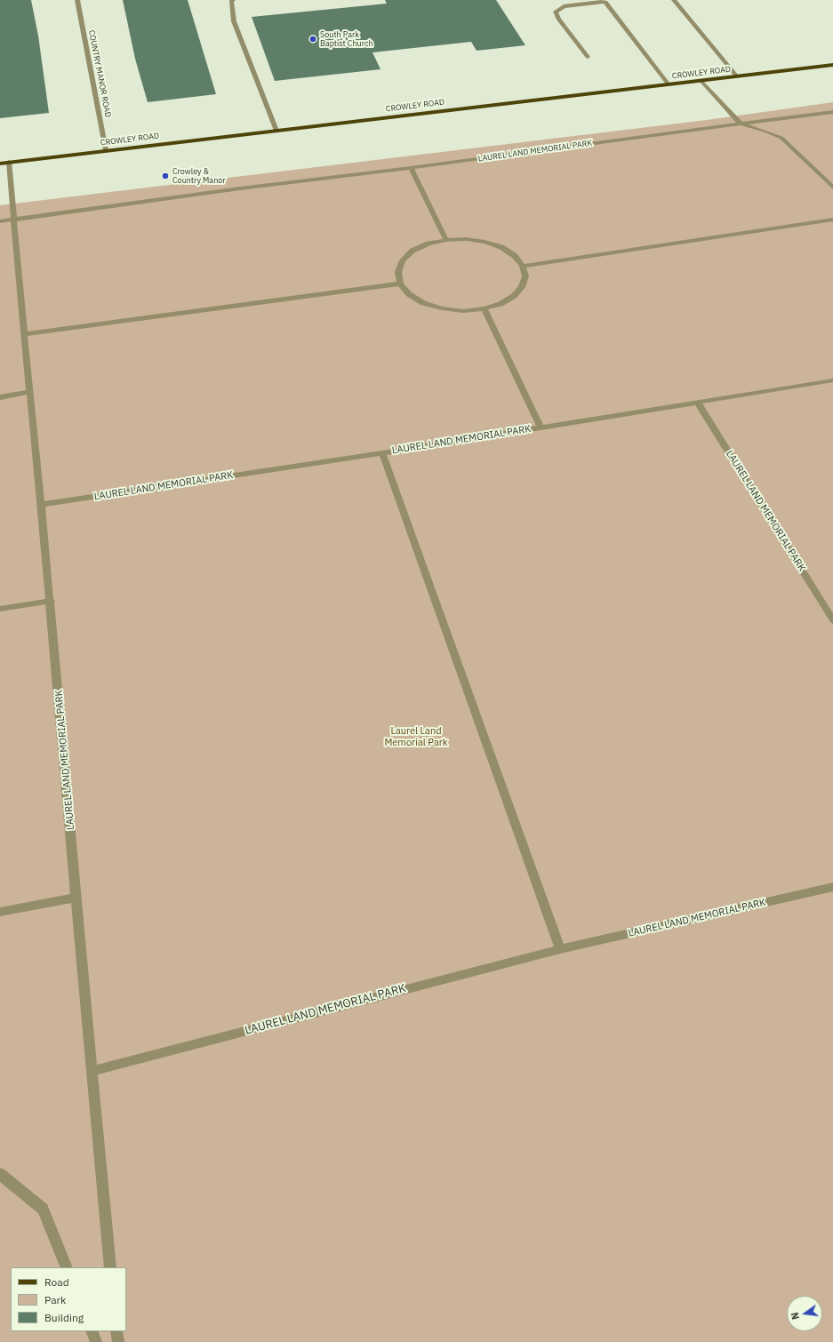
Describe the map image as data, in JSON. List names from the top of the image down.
{
  "streets": {
    "main road": ["CROWLEY ROAD"],
    "street": ["COUNTRY MANOR ROAD", "LAUREL LAND MEMORIAL PARK"]
  },
  "crossings": [
    ["CROWLEY ROAD", "COUNTRY MANOR ROAD"]
  ],
  "parks": ["Laurel Land Memorial Park"],
  "places": ["South Park Baptist Church", "Crowley & Country Manor"],
  "legend": ["Road", "Park", "Building"],
  "north": "left"
}
